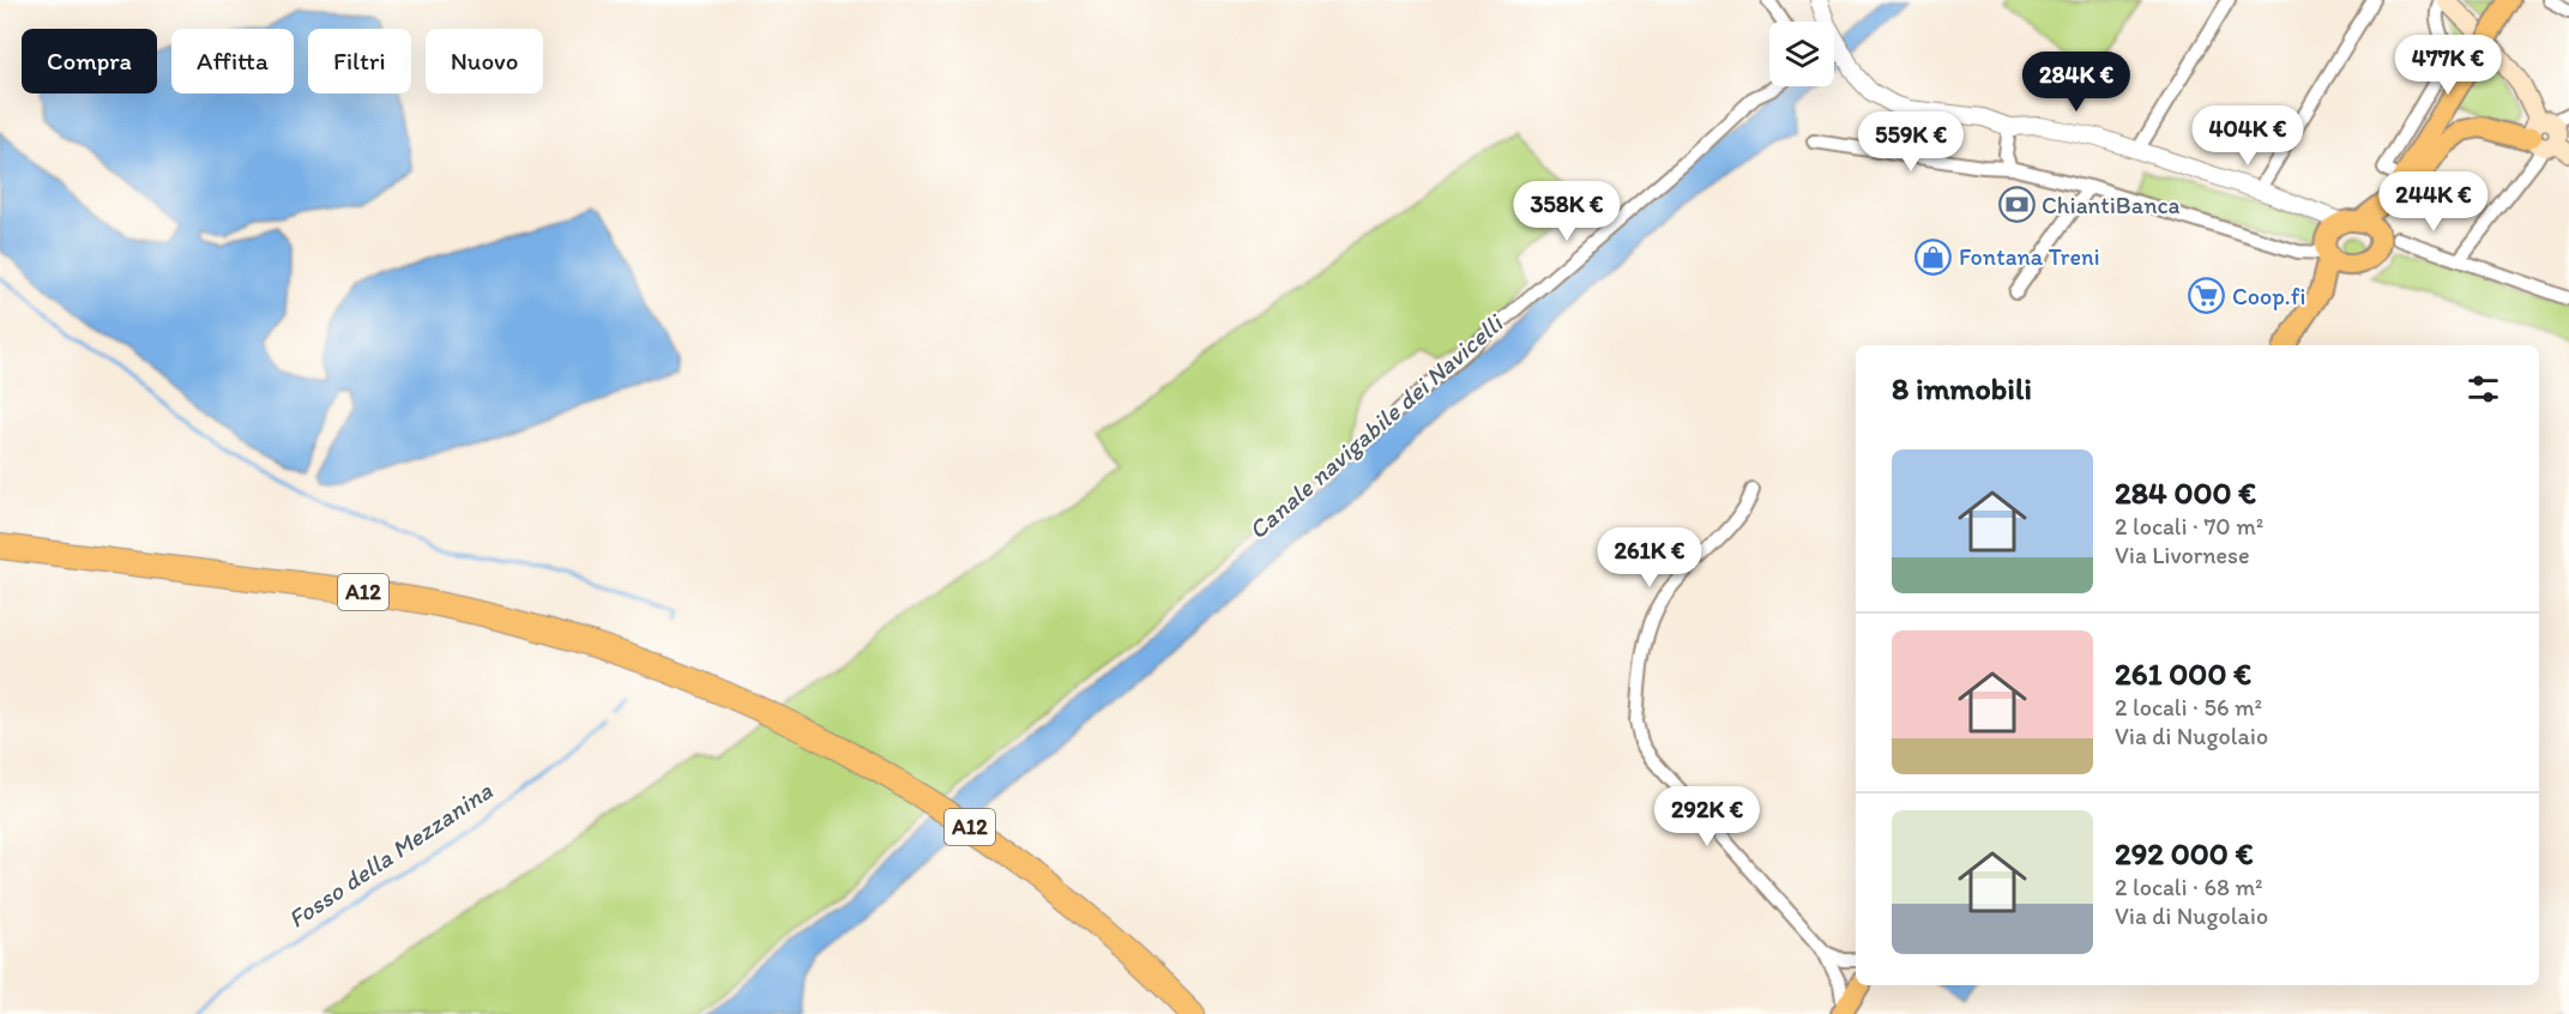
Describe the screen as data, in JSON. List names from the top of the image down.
{
  "streets": {
    "highway": ["A12"]
  },
  "water": ["Canale navigabile dei Navicelli", "Fosso della Mezzanina"],
  "places": {
    "bank": ["ChiantiBanca"],
    "shop": ["Fontana Treni"],
    "supermarket": ["Coop.fi"]
  },
  "page": {
    "chip": [
      "Compra",
      "Affitta",
      "Filtri",
      "Nuovo"
    ],
    "price": [
      "477K €",
      "284K €",
      "404K €",
      "559K €",
      "244K €",
      "358K €",
      "261K €",
      "292K €"
    ],
    "heading": "8 immobili",
    "list": [
      {
        "name": "284 000 €",
        "note": "2 locali · 70 m² · Via Livornese"
      },
      {
        "name": "261 000 €",
        "note": "2 locali · 56 m² · Via di Nugolaio"
      },
      {
        "name": "292 000 €",
        "note": "2 locali · 68 m² · Via di Nugolaio"
      }
    ]
  }
}
